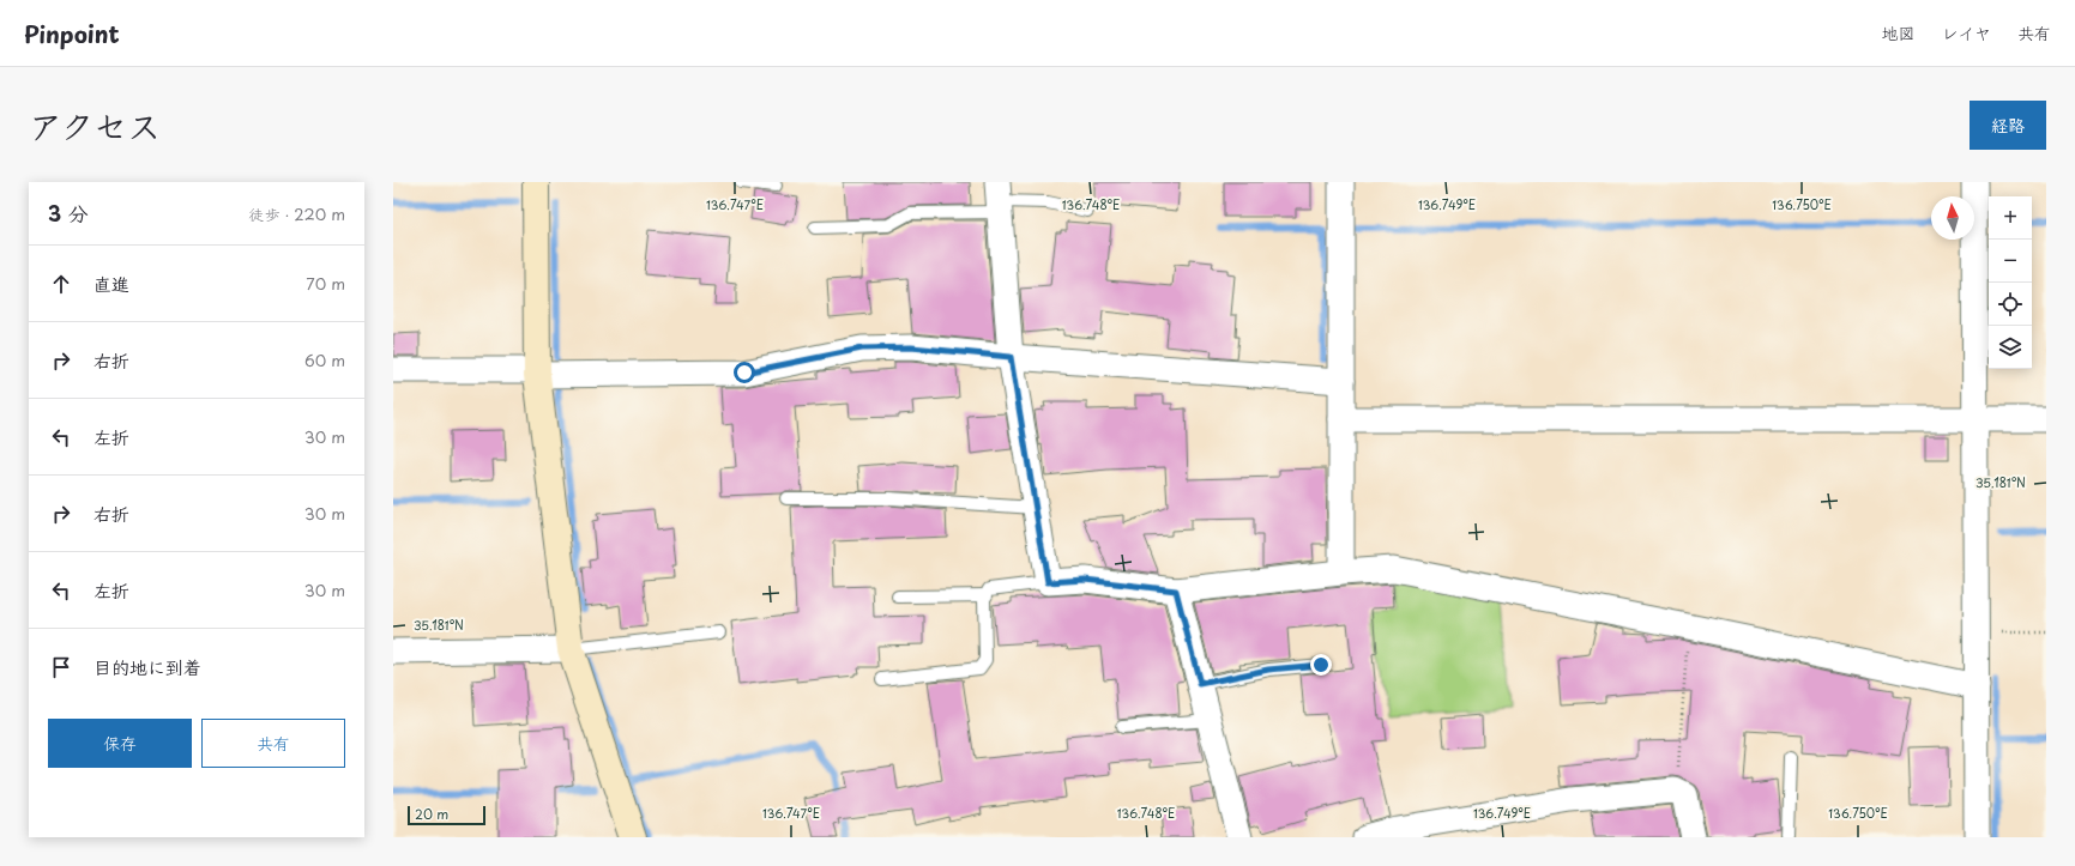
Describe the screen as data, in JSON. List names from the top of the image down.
{
  "scale_bar": "20 m",
  "north": "top",
  "page": {
    "header": "Pinpoint",
    "nav": ["地図", "レイヤ", "共有"],
    "title": "アクセス",
    "buttons": [
      "経路",
      ["保存", "共有"]
    ],
    "heading": ["3 分", "徒歩 · 220 m"],
    "map_buttons": ["+", "−"],
    "list": [
      ["直進", "70 m"],
      ["右折", "60 m"],
      ["左折", "30 m"],
      ["右折", "30 m"],
      ["左折", "30 m"],
      "目的地に到着"
    ],
    "scale": "20 m"
  },
  "coordinates": [
    "136.747°E",
    "136.748°E",
    "136.749°E",
    "136.750°E",
    "35.181°N"
  ]
}
